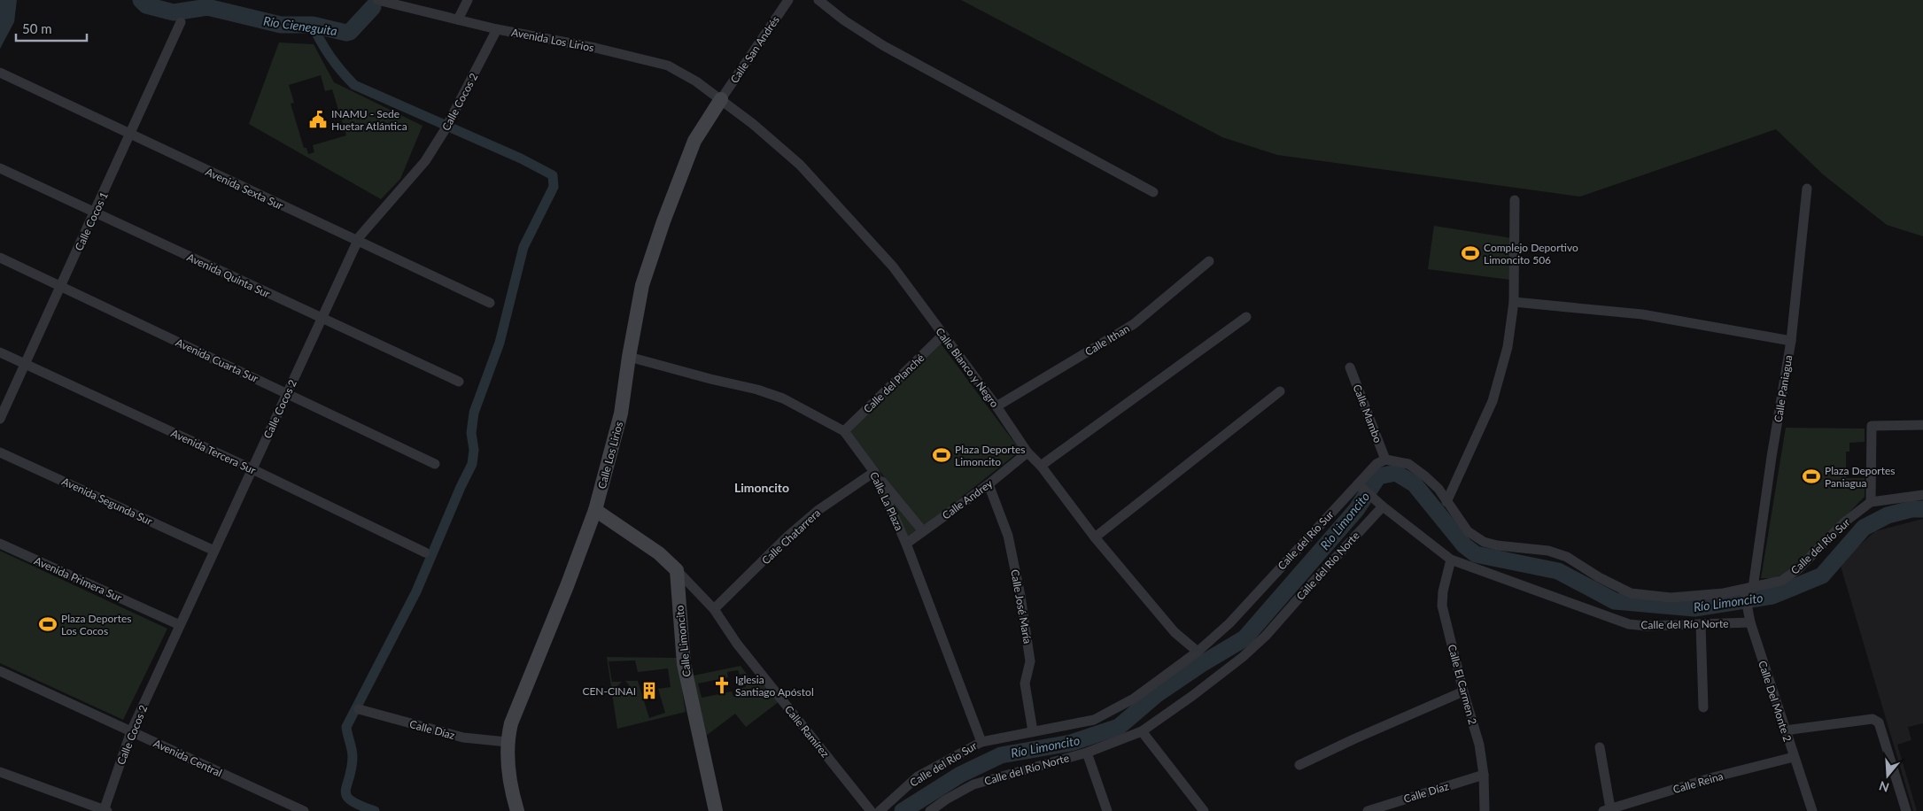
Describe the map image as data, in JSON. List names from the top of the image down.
{
  "streets": {
    "street": [
      "Avenida Los Lirios",
      "Calle San Andrés",
      "Calle Cocos 2",
      "Avenida Sexta Sur",
      "Calle Cocos 1",
      "Avenida Quinta Sur",
      "Calle Ithan",
      "Avenida Cuarta Sur",
      "Calle Blanco y Negro",
      "Calle del Planché",
      "Calle Paniagua",
      "Calle Mambo",
      "Avenida Tercera Sur",
      "Calle Los Lirios",
      "Calle Andrey",
      "Avenida Segunda Sur",
      "Calle La Plaza",
      "Calle Chatarrera",
      "Calle del Río Sur",
      "Calle del Río Norte",
      "Avenida Primera Sur",
      "Calle José María",
      "Calle Limoncito",
      "Calle El Carmen 2",
      "Calle Del Monte 2",
      "Calle Díaz",
      "Calle Ramírez",
      "Avenida Central",
      "Calle Reina"
    ]
  },
  "crossings": [
    ["Avenida Los Lirios", "Calle San Andrés"],
    ["Avenida Los Lirios", "Calle Cocos 2"],
    ["Avenida Los Lirios", "Calle Blanco y Negro"],
    ["Avenida Los Lirios", "Calle Los Lirios"],
    ["Calle San Andrés", "Calle Blanco y Negro"],
    ["Calle San Andrés", "Calle Los Lirios"],
    ["Calle Cocos 2", "Avenida Sexta Sur"],
    ["Calle Cocos 2", "Avenida Quinta Sur"],
    ["Calle Cocos 2", "Avenida Cuarta Sur"],
    ["Calle Cocos 2", "Avenida Tercera Sur"],
    ["Calle Cocos 2", "Avenida Segunda Sur"],
    ["Calle Cocos 2", "Avenida Primera Sur"],
    ["Calle Cocos 2", "Avenida Central"],
    ["Avenida Sexta Sur", "Calle Cocos 1"],
    ["Calle Cocos 1", "Avenida Quinta Sur"],
    ["Calle Cocos 1", "Avenida Cuarta Sur"],
    ["Calle Cocos 1", "Avenida Tercera Sur"],
    ["Calle Ithan", "Calle Blanco y Negro"],
    ["Calle Blanco y Negro", "Calle del Planché"],
    ["Calle Blanco y Negro", "Calle Los Lirios"],
    ["Calle Blanco y Negro", "Calle Andrey"],
    ["Calle Blanco y Negro", "Calle del Río Sur"],
    ["Calle del Planché", "Calle La Plaza"],
    ["Calle Paniagua", "Calle del Río Sur"],
    ["Calle Paniagua", "Calle Del Monte 2"],
    ["Calle Mambo", "Calle del Río Sur"],
    ["Calle Los Lirios", "Calle La Plaza"],
    ["Calle Los Lirios", "Calle Díaz"],
    ["Calle Andrey", "Calle La Plaza"],
    ["Calle Andrey", "Calle José María"],
    ["Calle La Plaza", "Calle Chatarrera"],
    ["Calle La Plaza", "Calle del Río Sur"],
    ["Calle Chatarrera", "Calle Ramírez"],
    ["Calle del Río Sur", "Calle José María"],
    ["Calle del Río Sur", "Calle Del Monte 2"],
    ["Calle del Río Norte", "Calle El Carmen 2"],
    ["Calle del Río Norte", "Calle Del Monte 2"],
    ["Calle Limoncito", "Calle Ramírez"],
    ["Calle El Carmen 2", "Calle Díaz"],
    ["Calle Del Monte 2", "Calle Reina"]
  ],
  "districts": ["Limoncito"],
  "water": ["Río Cieneguita", "Río Limoncito"],
  "places": {
    "public building": ["INAMU - Sede Huetar Atlántica"],
    "sports": [
      "Complejo Deportivo Limoncito 506",
      "Plaza Deportes Limoncito",
      "Plaza Deportes Paniagua",
      "Plaza Deportes Los Cocos"
    ],
    "church": ["Iglesia Santiago Apóstol"],
    "building": ["CEN-CINAI"]
  },
  "scale_bar": "50 m",
  "north": "bottom"
}
